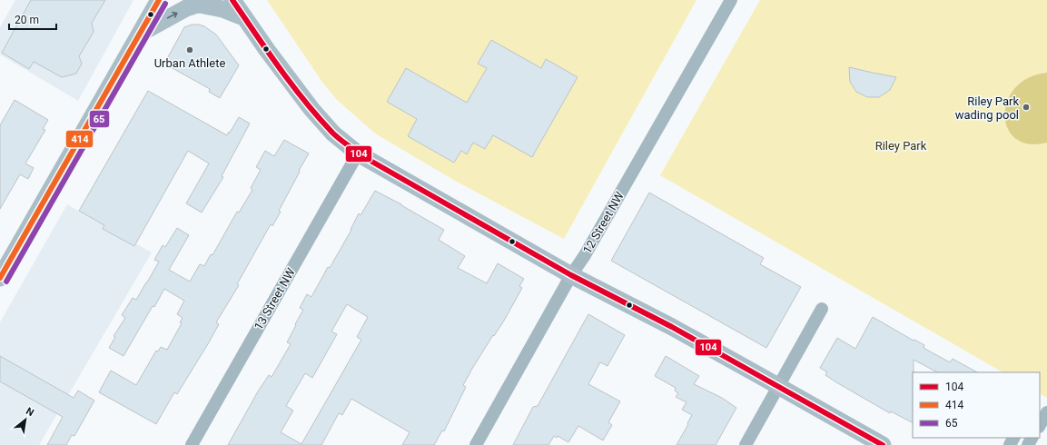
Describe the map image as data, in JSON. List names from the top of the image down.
{
  "streets": {
    "street": ["12 Street NW", "13 Street NW"]
  },
  "parks": ["Riley Park"],
  "places": ["Urban Athlete", "Riley Park wading pool"],
  "lines": ["transit line 104", "transit line 414", "transit line 65"],
  "legend": ["104", "414", "65"],
  "scale_bar": "20 m",
  "north": "top right"
}
